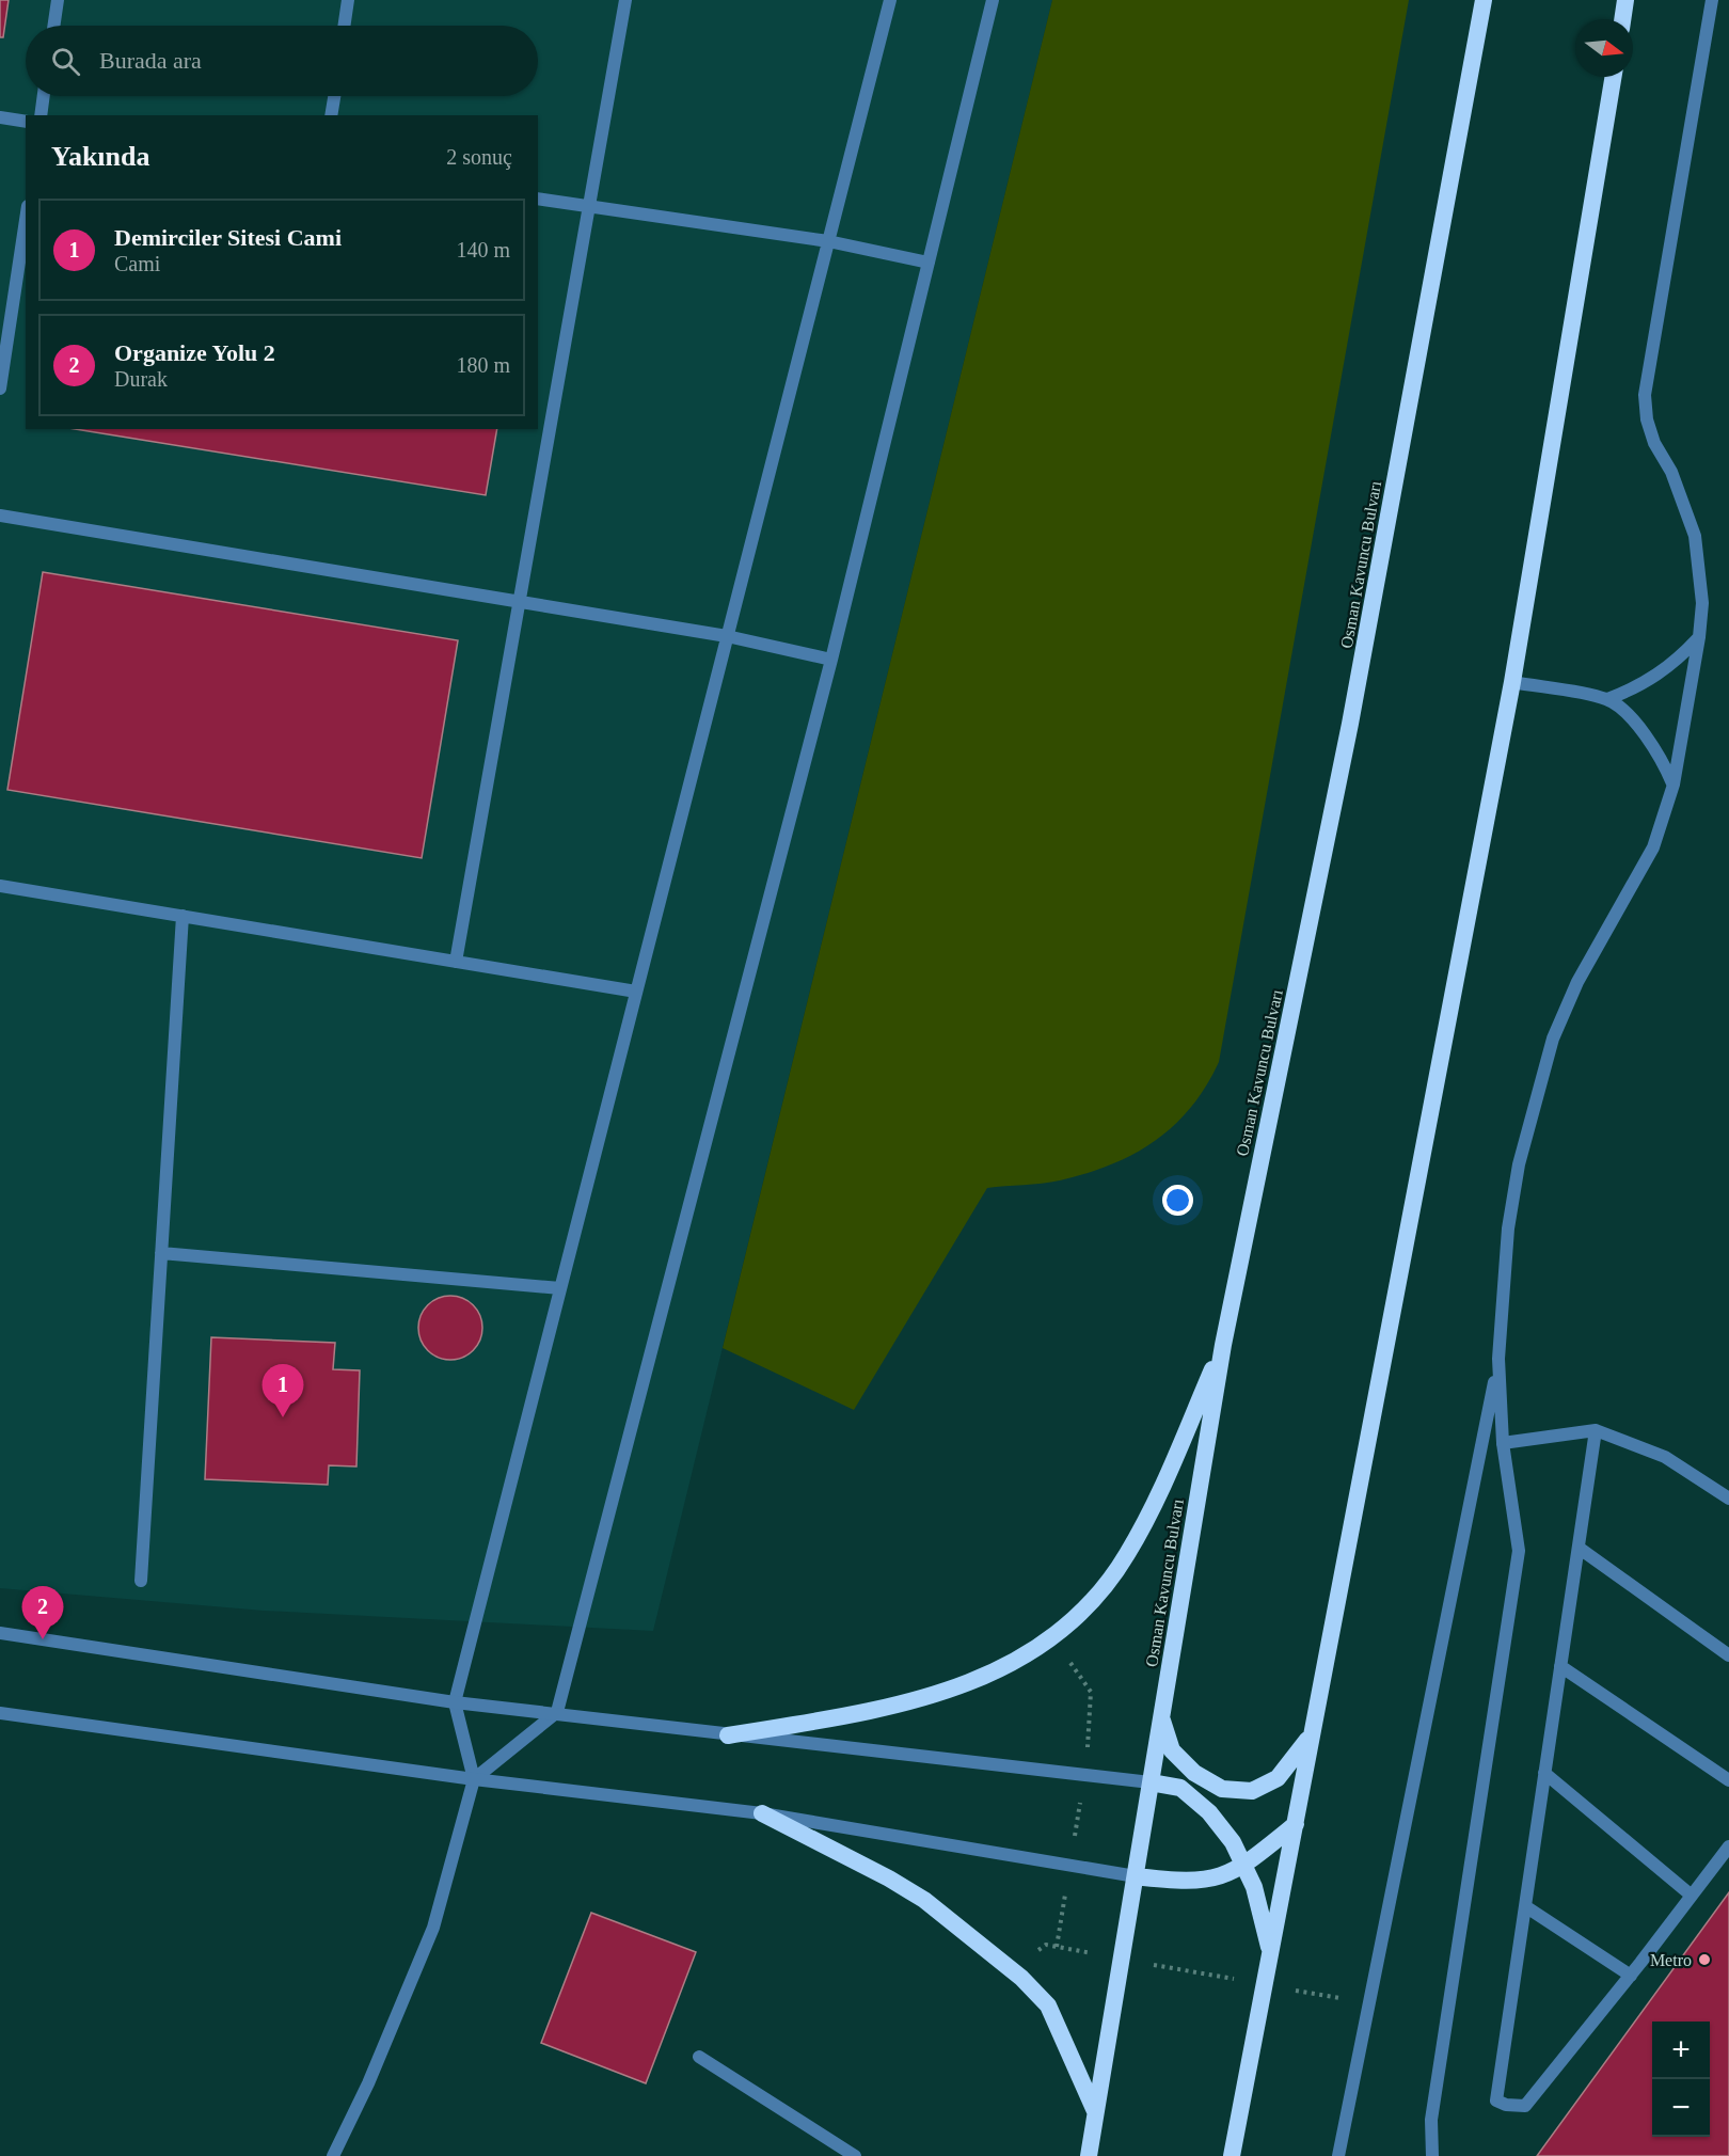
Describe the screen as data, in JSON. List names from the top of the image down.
{
  "streets": {
    "highway": ["Osman Kavuncu Bulvarı"]
  },
  "places": ["Metro"],
  "north": "right",
  "page": {
    "search": "Burada ara",
    "heading": ["Yakında", "2 sonuç"],
    "list": [
      {
        "mark": "1",
        "name": "Demirciler Sitesi Cami",
        "note": "Cami",
        "value": "140 m"
      },
      {
        "mark": "2",
        "name": "Organize Yolu 2",
        "note": "Durak",
        "value": "180 m"
      }
    ],
    "pins": ["1", "2"],
    "map_buttons": ["+", "−"]
  }
}
